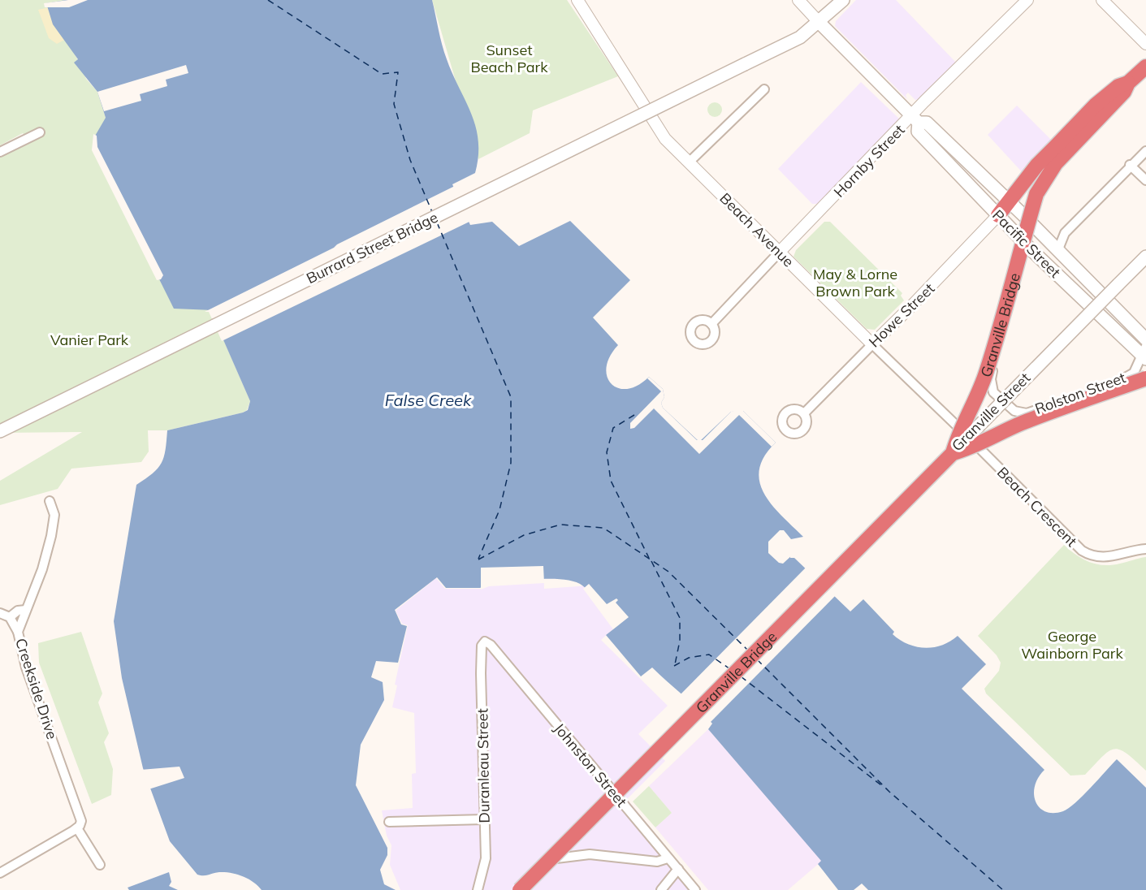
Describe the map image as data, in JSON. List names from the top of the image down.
{
  "streets": {
    "highway": ["Granville Bridge"],
    "main road": ["Pacific Street", "Burrard Street Bridge"],
    "street": [
      "Hornby Street",
      "Beach Avenue",
      "Howe Street",
      "Rolston Street",
      "Granville Street",
      "Beach Crescent",
      "Creekside Drive",
      "Johnston Street",
      "Duranleau Street"
    ]
  },
  "crossings": [
    ["Hornby Street", "Beach Avenue"],
    ["Hornby Street", "Pacific Street"],
    ["Beach Avenue", "Howe Street"],
    ["Beach Avenue", "Granville Street"],
    ["Beach Avenue", "Beach Crescent"],
    ["Pacific Street", "Burrard Street Bridge"],
    ["Pacific Street", "Howe Street"],
    ["Pacific Street", "Rolston Street"],
    ["Pacific Street", "Granville Street"],
    ["Rolston Street", "Granville Street"],
    ["Granville Street", "Beach Crescent"],
    ["Johnston Street", "Duranleau Street"]
  ],
  "water": ["False Creek"],
  "parks": [
    "Sunset Beach Park",
    "May & Lorne Brown Park",
    "Vanier Park",
    "George Wainborn Park"
  ]
}
